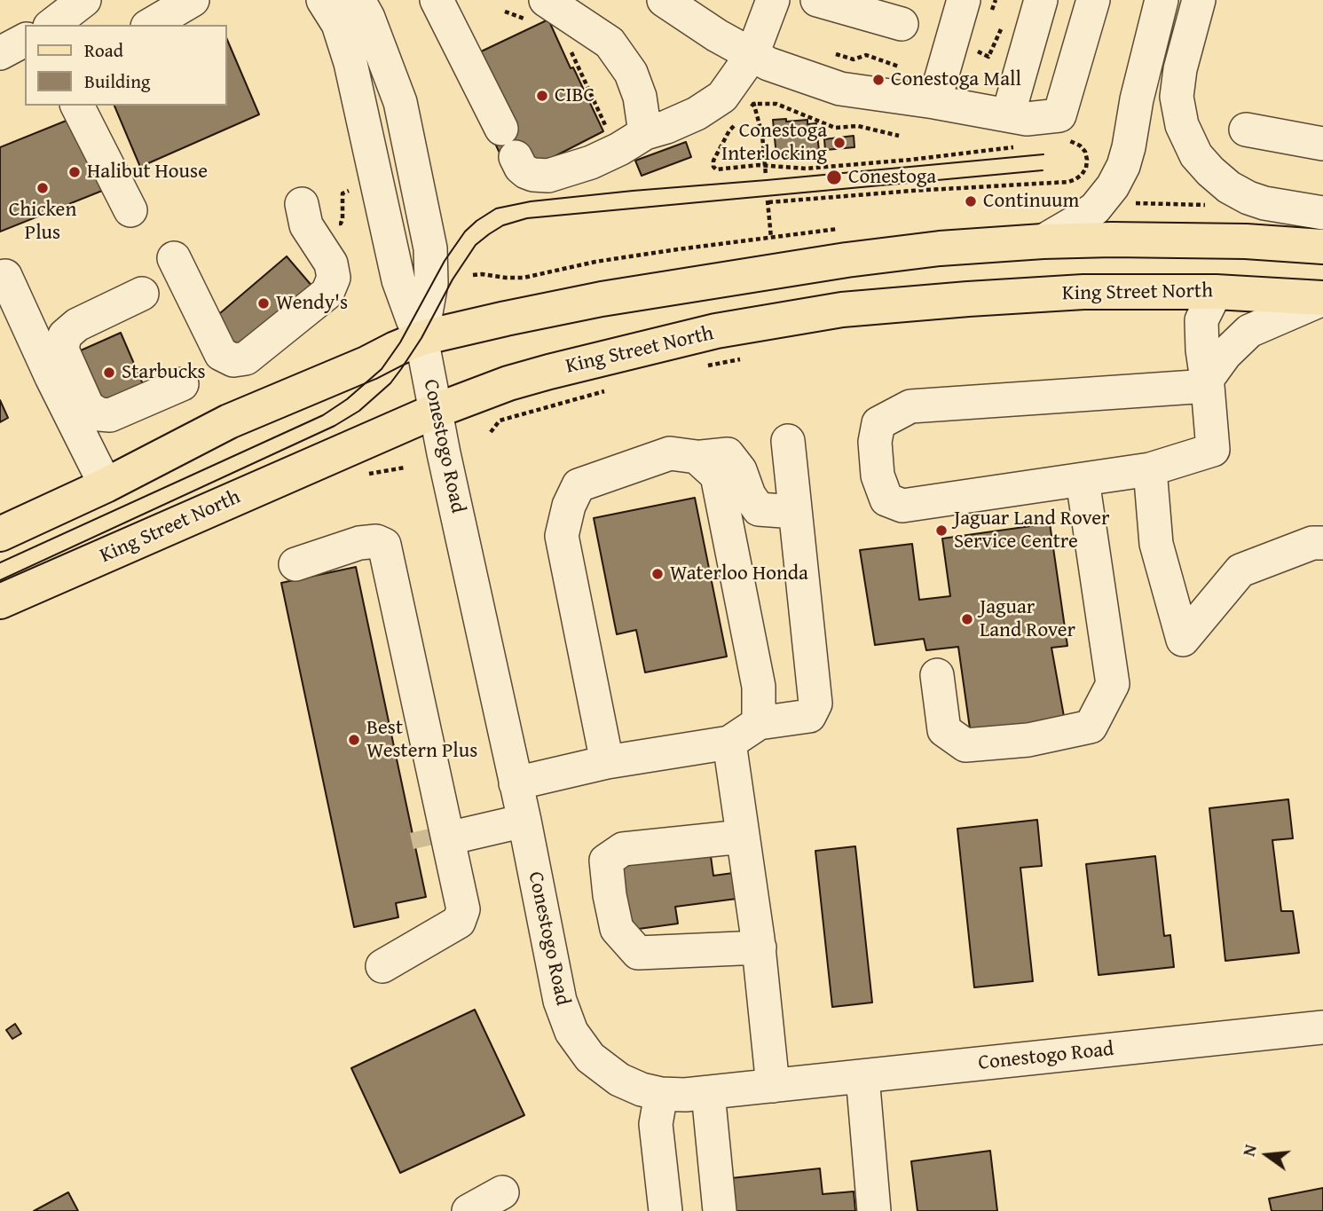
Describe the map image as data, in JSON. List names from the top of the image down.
{
  "streets": {
    "main road": ["King Street North"],
    "street": ["Conestogo Road"]
  },
  "crossings": [
    ["King Street North", "Conestogo Road"]
  ],
  "places": [
    "Conestoga Mall",
    "CIBC",
    "Conestoga Interlocking",
    "Halibut House",
    "Conestoga",
    "Chicken Plus",
    "Continuum",
    "Wendy's",
    "Starbucks",
    "Jaguar Land Rover Service Centre",
    "Waterloo Honda",
    "Jaguar Land Rover",
    "Best Western Plus"
  ],
  "legend": ["Road", "Building"],
  "north": "left"
}
